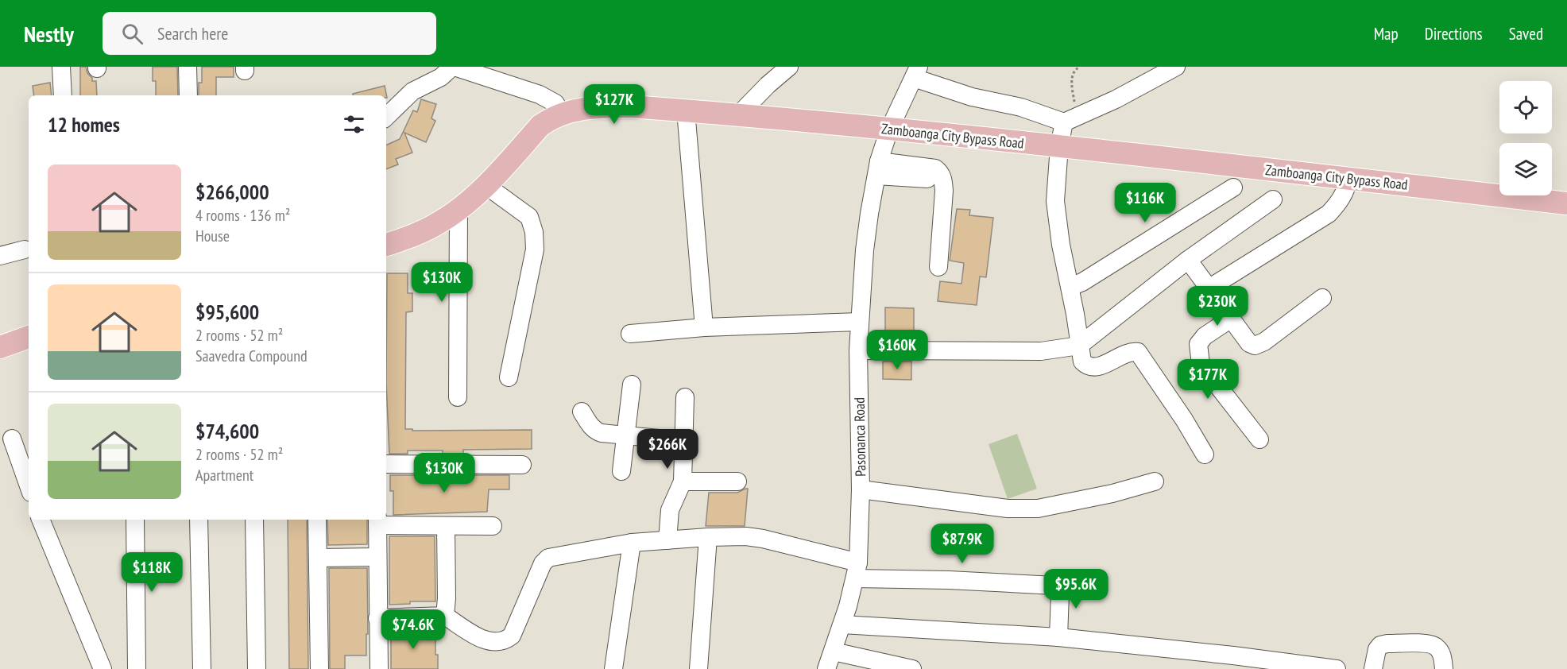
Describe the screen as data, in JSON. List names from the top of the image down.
{
  "streets": {
    "main road": ["Zamboanga City Bypass Road"],
    "street": ["Pasonanca Road"]
  },
  "crossings": [
    ["Zamboanga City Bypass Road", "Pasonanca Road"]
  ],
  "page": {
    "header": "Nestly",
    "search": "Search here",
    "nav": ["Map", "Directions", "Saved"],
    "price": [
      "$127K",
      "$116K",
      "$130K",
      "$230K",
      "$160K",
      "$177K",
      "$266K",
      "$130K",
      "$87.9K",
      "$118K",
      "$95.6K",
      "$74.6K"
    ],
    "heading": "12 homes",
    "list": [
      {
        "name": "$266,000",
        "note": "4 rooms · 136 m² · House"
      },
      {
        "name": "$95,600",
        "note": "2 rooms · 52 m² · Saavedra Compound"
      },
      {
        "name": "$74,600",
        "note": "2 rooms · 52 m² · Apartment"
      }
    ]
  }
}
